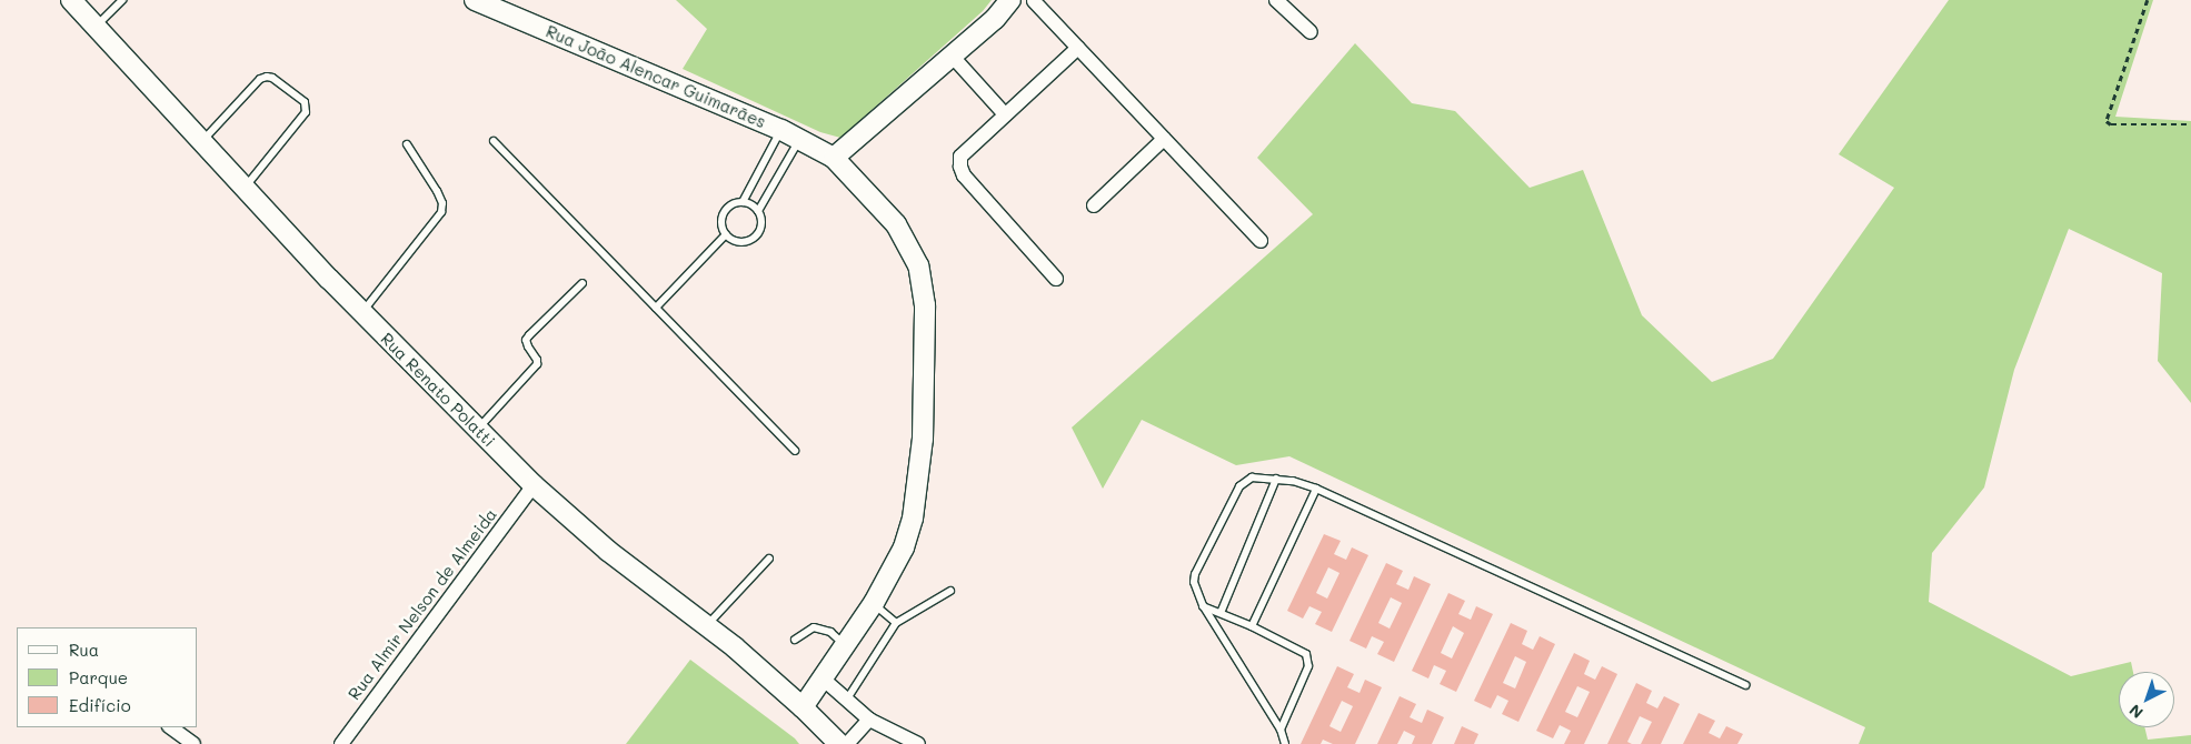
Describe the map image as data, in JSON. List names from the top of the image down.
{
  "streets": {
    "main road": ["Rua João Alencar Guimarães", "Rua Renato Polatti"],
    "street": ["Rua Almir Nelson de Almeida"]
  },
  "crossings": [
    ["Rua João Alencar Guimarães", "Rua Renato Polatti"],
    ["Rua Renato Polatti", "Rua Almir Nelson de Almeida"]
  ],
  "legend": ["Rua", "Parque", "Edifício"],
  "north": "bottom left"
}
